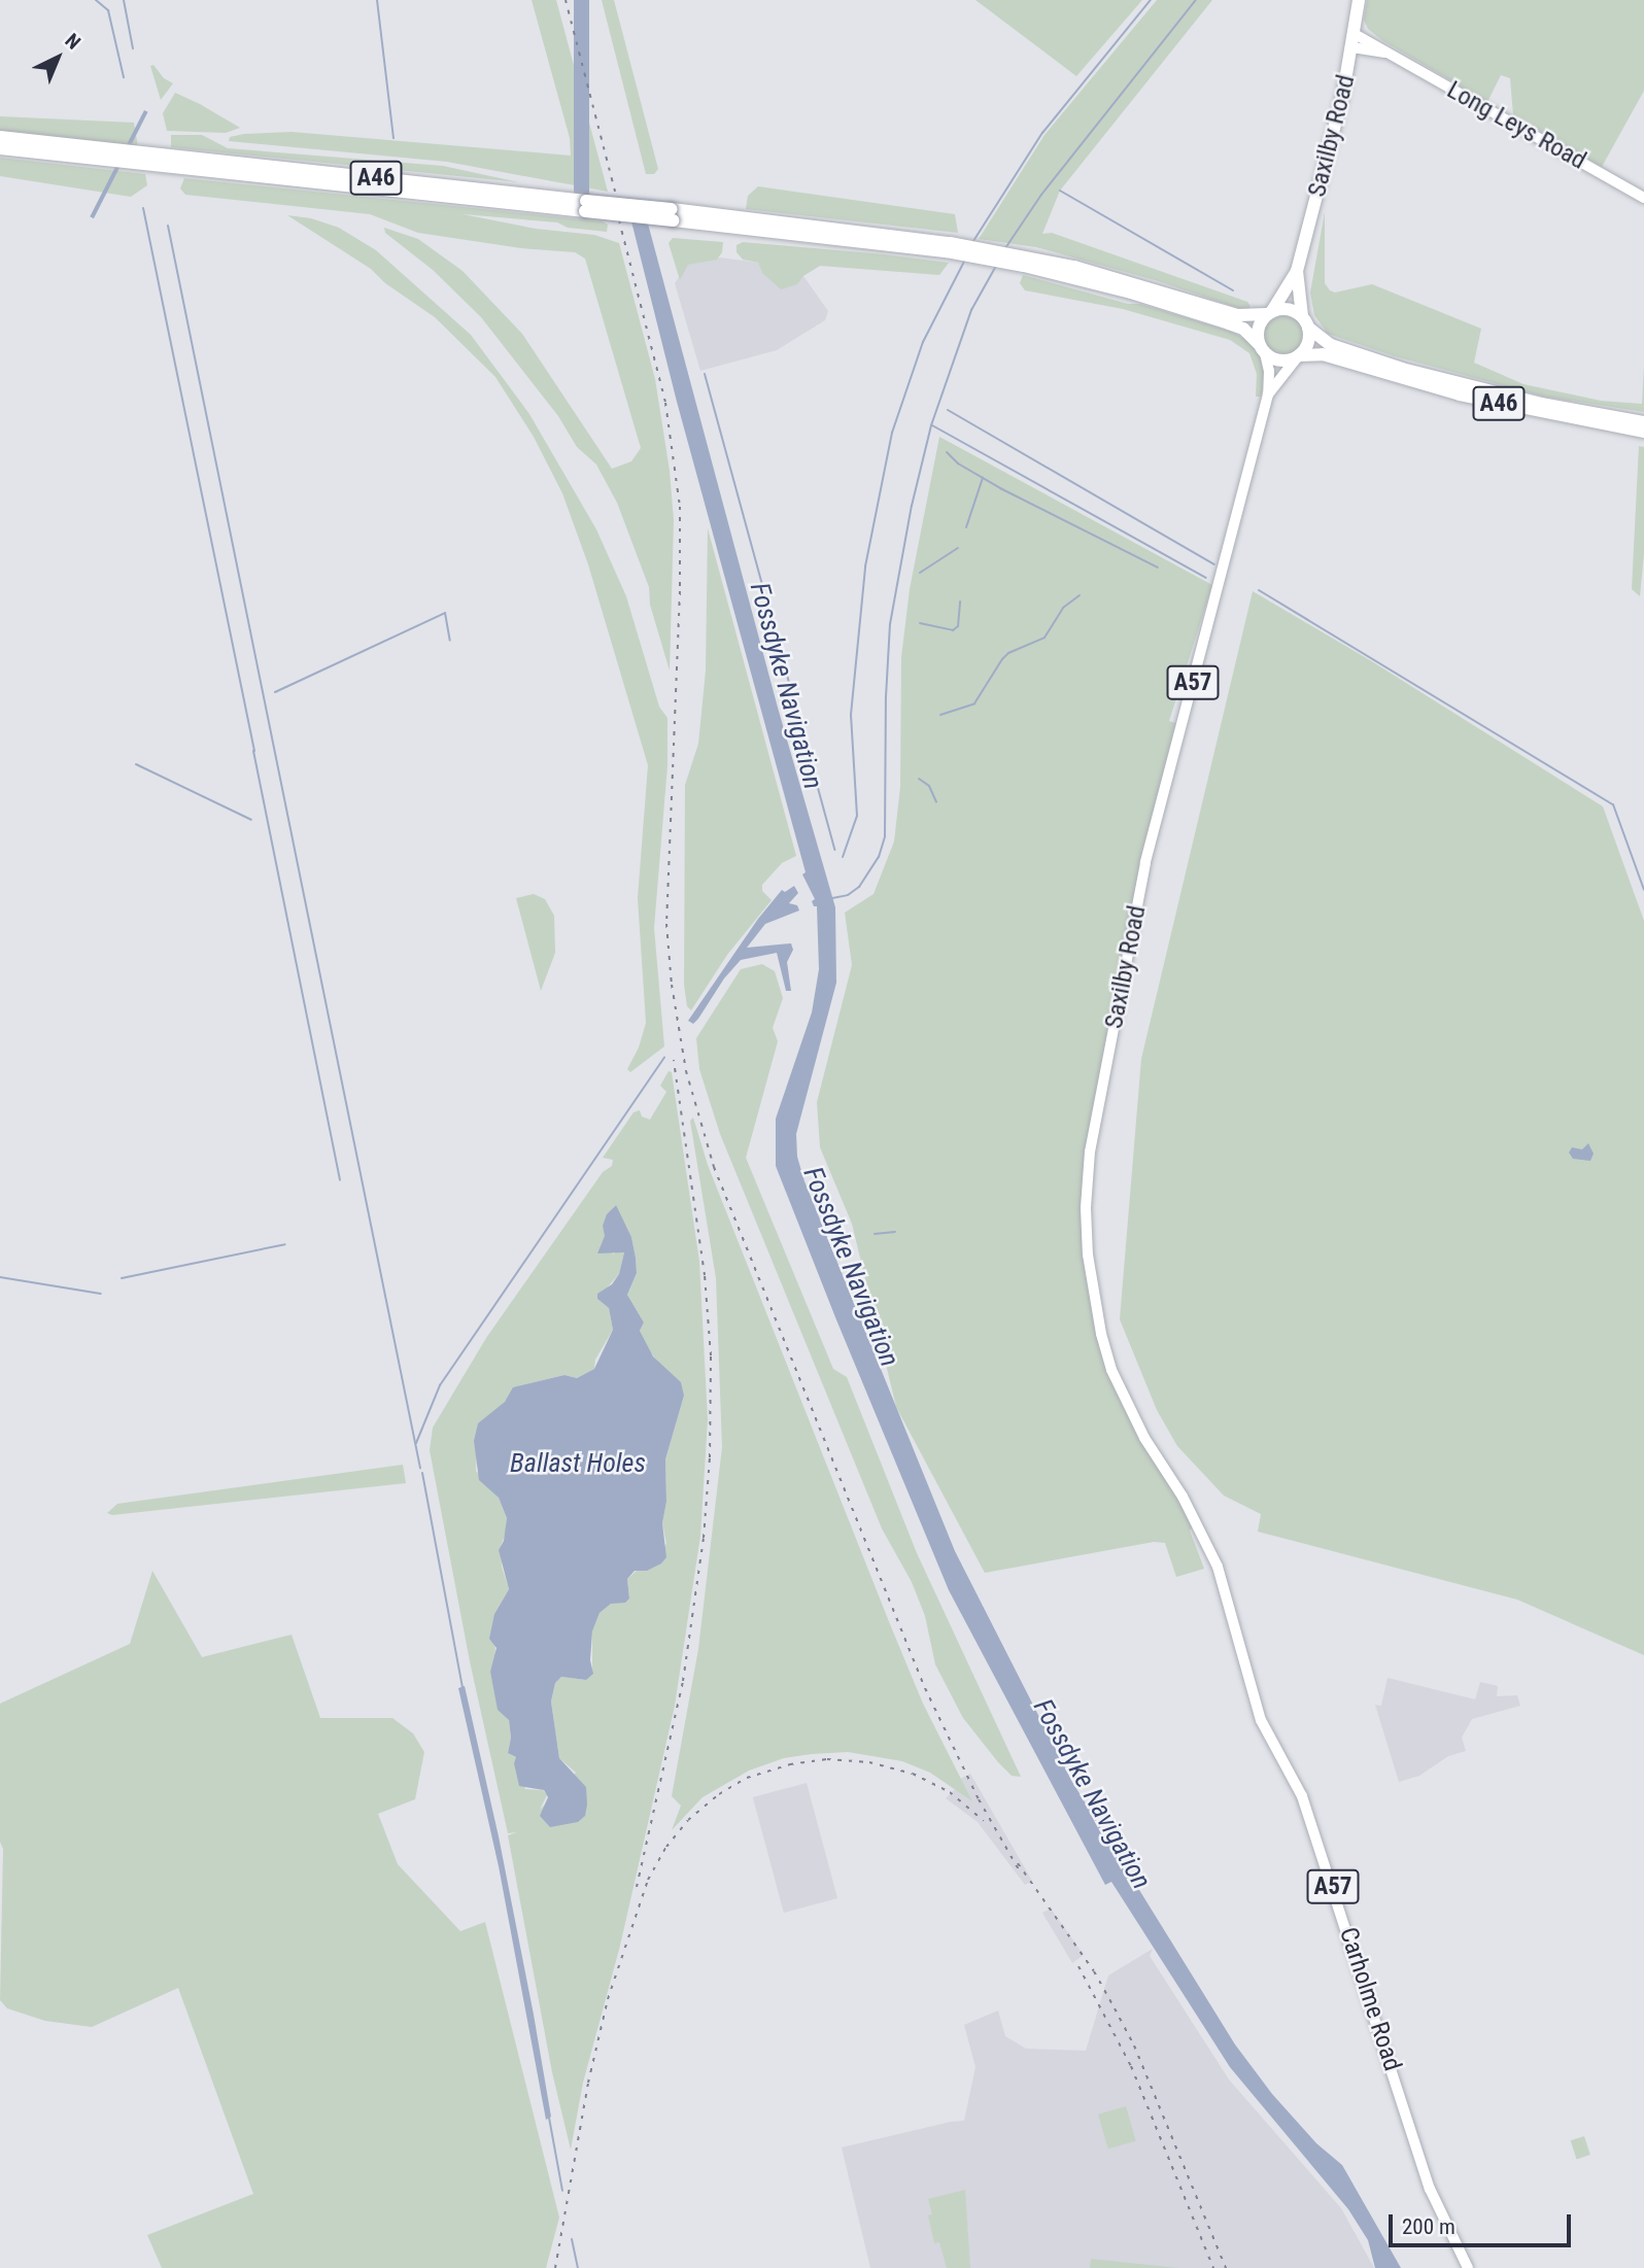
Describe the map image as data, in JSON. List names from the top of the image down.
{
  "streets": {
    "highway": ["Saxilby Road", "A46"],
    "main road": ["A57", "Carholme Road"],
    "street": ["Long Leys Road"]
  },
  "crossings": [
    ["Long Leys Road", "Saxilby Road"],
    ["Saxilby Road", "A46"],
    ["Saxilby Road", "Carholme Road"]
  ],
  "water": ["Fossdyke Navigation", "Ballast Holes"],
  "scale_bar": "200 m",
  "north": "top right"
}
